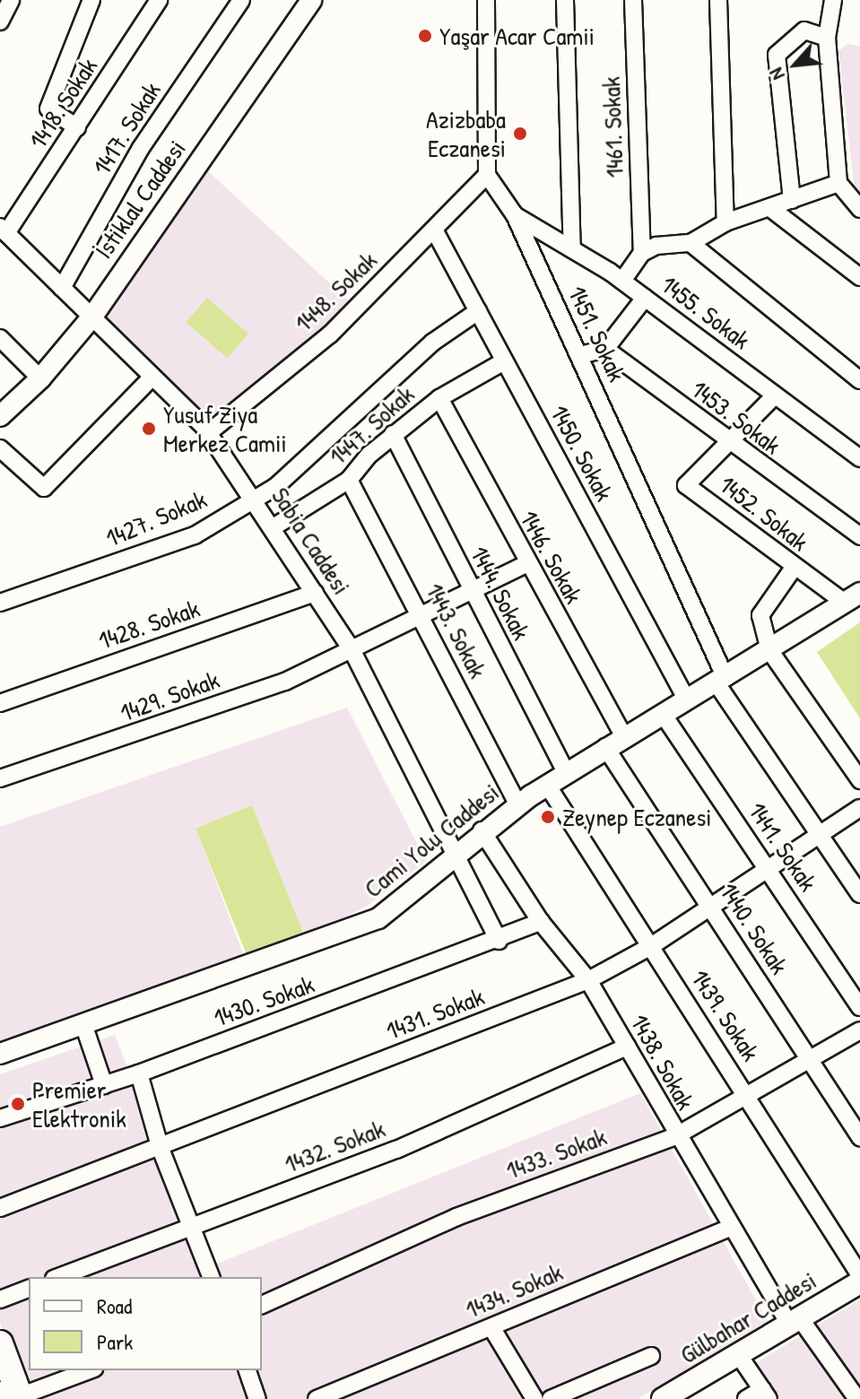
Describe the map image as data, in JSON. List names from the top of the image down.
{
  "streets": {
    "main road": ["Gülbahar Caddesi"],
    "street": [
      "1418. Sokak",
      "1461. Sokak",
      "1417. Sokak",
      "İstiklal Caddesi",
      "1448. Sokak",
      "1455. Sokak",
      "1451. Sokak",
      "1453. Sokak",
      "1447. Sokak",
      "1450. Sokak",
      "1452. Sokak",
      "1427. Sokak",
      "Sabia Caddesi",
      "1446. Sokak",
      "1444. Sokak",
      "1428. Sokak",
      "1443. Sokak",
      "1429. Sokak",
      "Cami Yolu Caddesi",
      "1441. Sokak",
      "1440. Sokak",
      "1430. Sokak",
      "1431. Sokak",
      "1439. Sokak",
      "1438. Sokak",
      "1432. Sokak",
      "1433. Sokak",
      "1434. Sokak"
    ]
  },
  "crossings": [
    ["1418. Sokak", "Sabia Caddesi"],
    ["1417. Sokak", "Sabia Caddesi"],
    ["İstiklal Caddesi", "Sabia Caddesi"],
    ["1448. Sokak", "1451. Sokak"],
    ["1448. Sokak", "1450. Sokak"],
    ["1448. Sokak", "Sabia Caddesi"],
    ["1455. Sokak", "1451. Sokak"],
    ["1455. Sokak", "1452. Sokak"],
    ["1451. Sokak", "Cami Yolu Caddesi"],
    ["1451. Sokak", "1431. Sokak"],
    ["1453. Sokak", "1452. Sokak"],
    ["1447. Sokak", "1450. Sokak"],
    ["1447. Sokak", "Sabia Caddesi"],
    ["1447. Sokak", "1446. Sokak"],
    ["1447. Sokak", "1444. Sokak"],
    ["1447. Sokak", "1443. Sokak"],
    ["1450. Sokak", "1427. Sokak"],
    ["1450. Sokak", "Cami Yolu Caddesi"],
    ["1452. Sokak", "Cami Yolu Caddesi"],
    ["1427. Sokak", "Sabia Caddesi"],
    ["Sabia Caddesi", "1428. Sokak"],
    ["Sabia Caddesi", "1429. Sokak"],
    ["Sabia Caddesi", "Cami Yolu Caddesi"],
    ["Sabia Caddesi", "1430. Sokak"],
    ["1446. Sokak", "1429. Sokak"],
    ["1446. Sokak", "Cami Yolu Caddesi"],
    ["1444. Sokak", "1429. Sokak"],
    ["1444. Sokak", "Cami Yolu Caddesi"],
    ["1443. Sokak", "1429. Sokak"],
    ["1443. Sokak", "Cami Yolu Caddesi"],
    ["Cami Yolu Caddesi", "1441. Sokak"],
    ["Cami Yolu Caddesi", "1440. Sokak"],
    ["Cami Yolu Caddesi", "1439. Sokak"],
    ["Cami Yolu Caddesi", "1438. Sokak"],
    ["1441. Sokak", "1431. Sokak"],
    ["1440. Sokak", "1431. Sokak"],
    ["1440. Sokak", "1433. Sokak"],
    ["1430. Sokak", "1438. Sokak"],
    ["1431. Sokak", "1439. Sokak"],
    ["1431. Sokak", "1438. Sokak"],
    ["1439. Sokak", "1433. Sokak"],
    ["1438. Sokak", "1432. Sokak"],
    ["1438. Sokak", "1433. Sokak"],
    ["1438. Sokak", "1434. Sokak"],
    ["1438. Sokak", "Gülbahar Caddesi"]
  ],
  "places": [
    "Yaşar Acar Camii",
    "Azizbaba Eczanesi",
    "Yusuf Ziya Merkez Camii",
    "Zeynep Eczanesi",
    "Premier Elektronik"
  ],
  "legend": ["Road", "Park"],
  "north": "bottom left"
}
